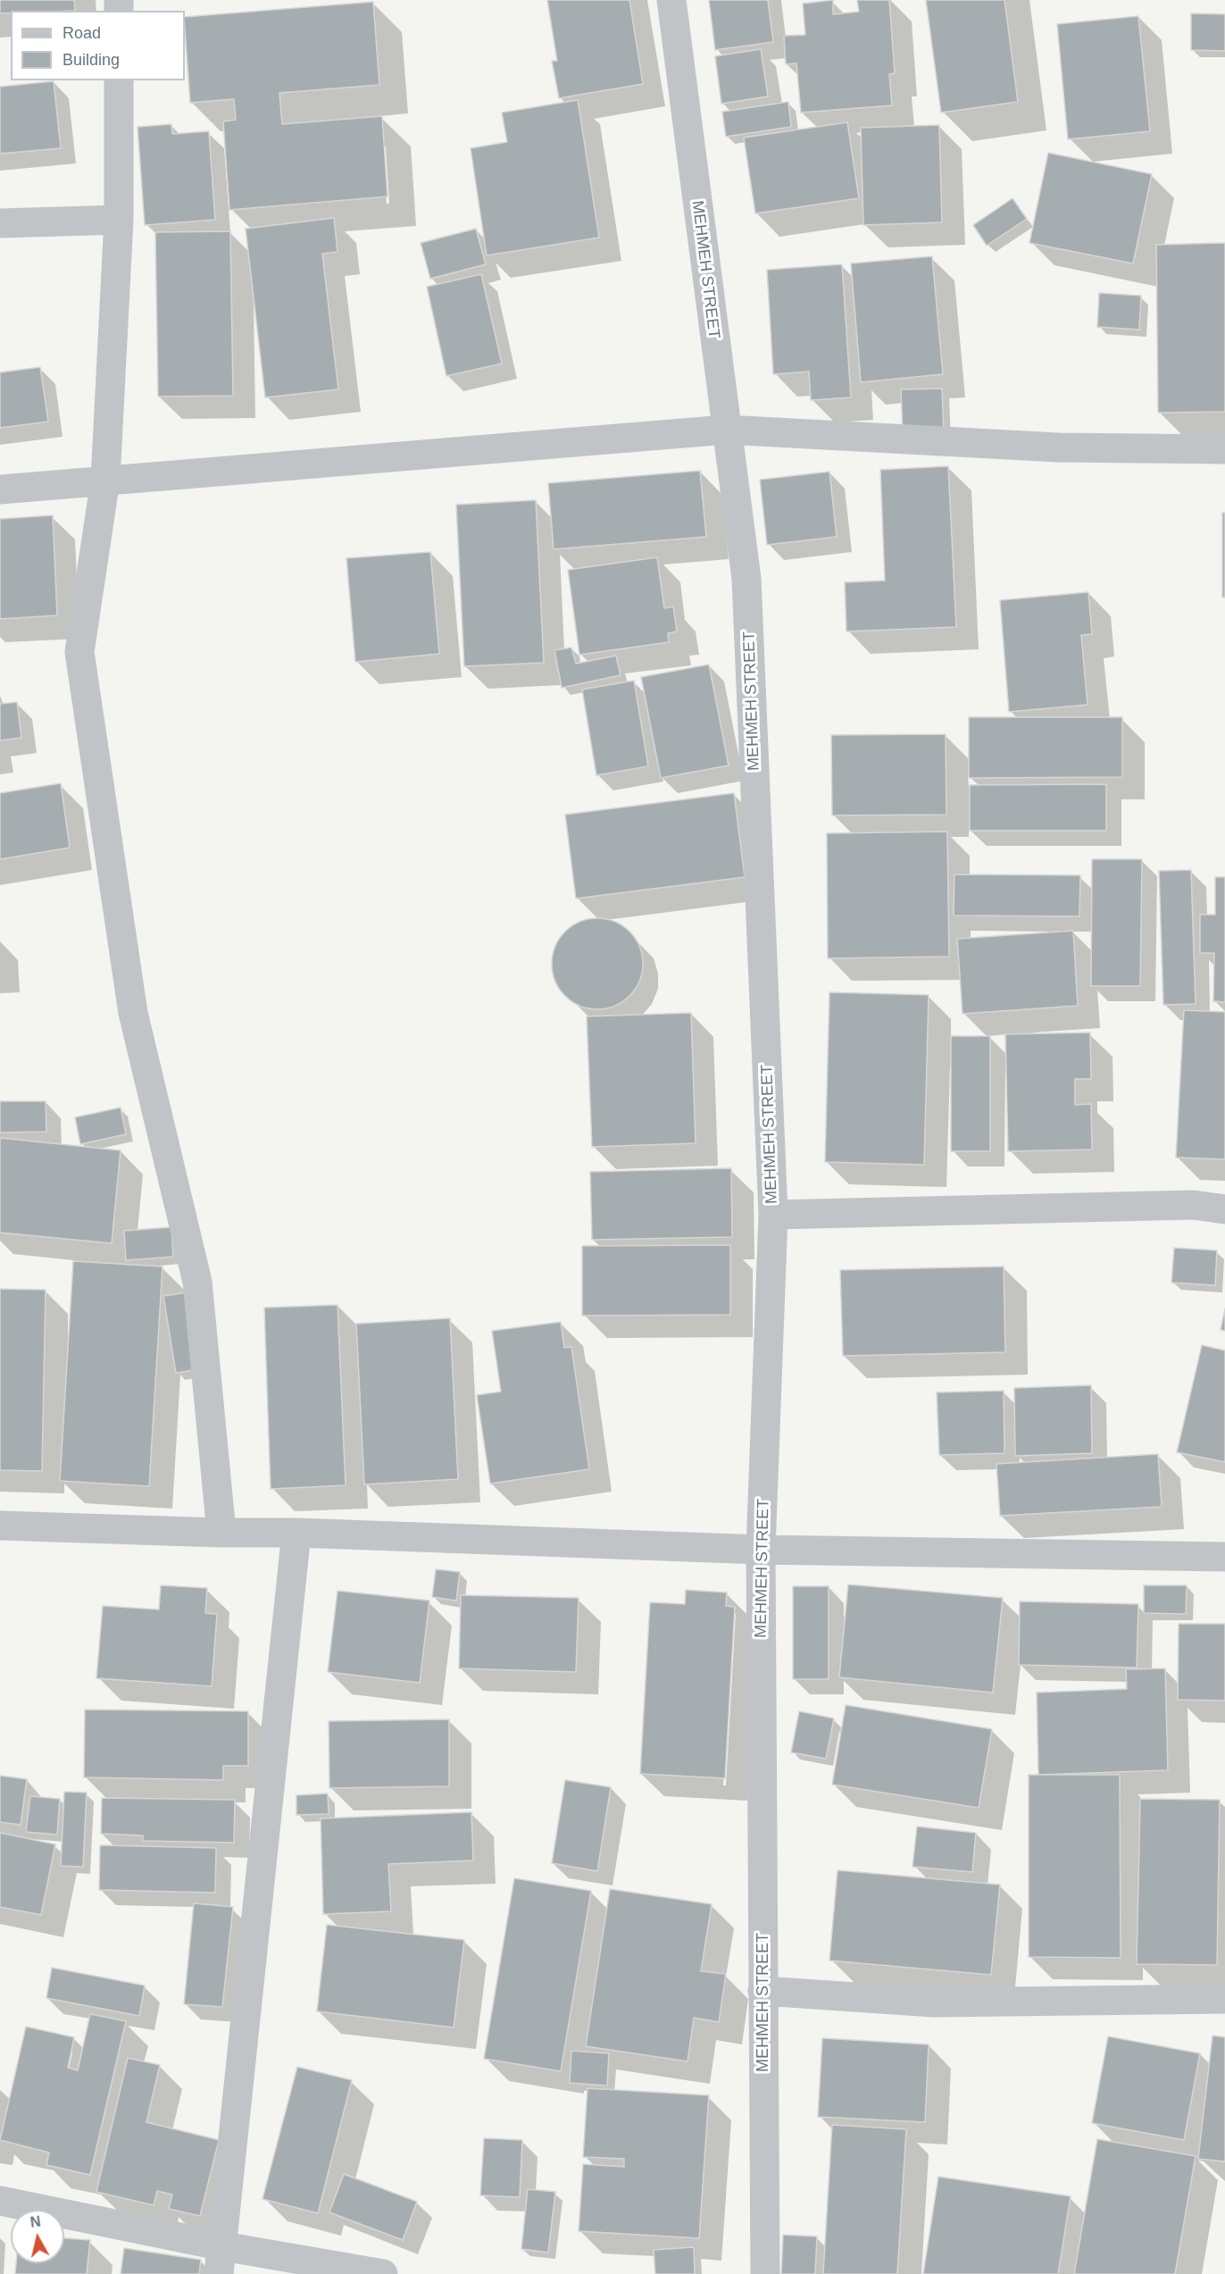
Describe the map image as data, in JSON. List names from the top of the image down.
{
  "streets": {
    "street": ["MEHMEH STREET"]
  },
  "legend": ["Road", "Building"],
  "north": "top"
}
